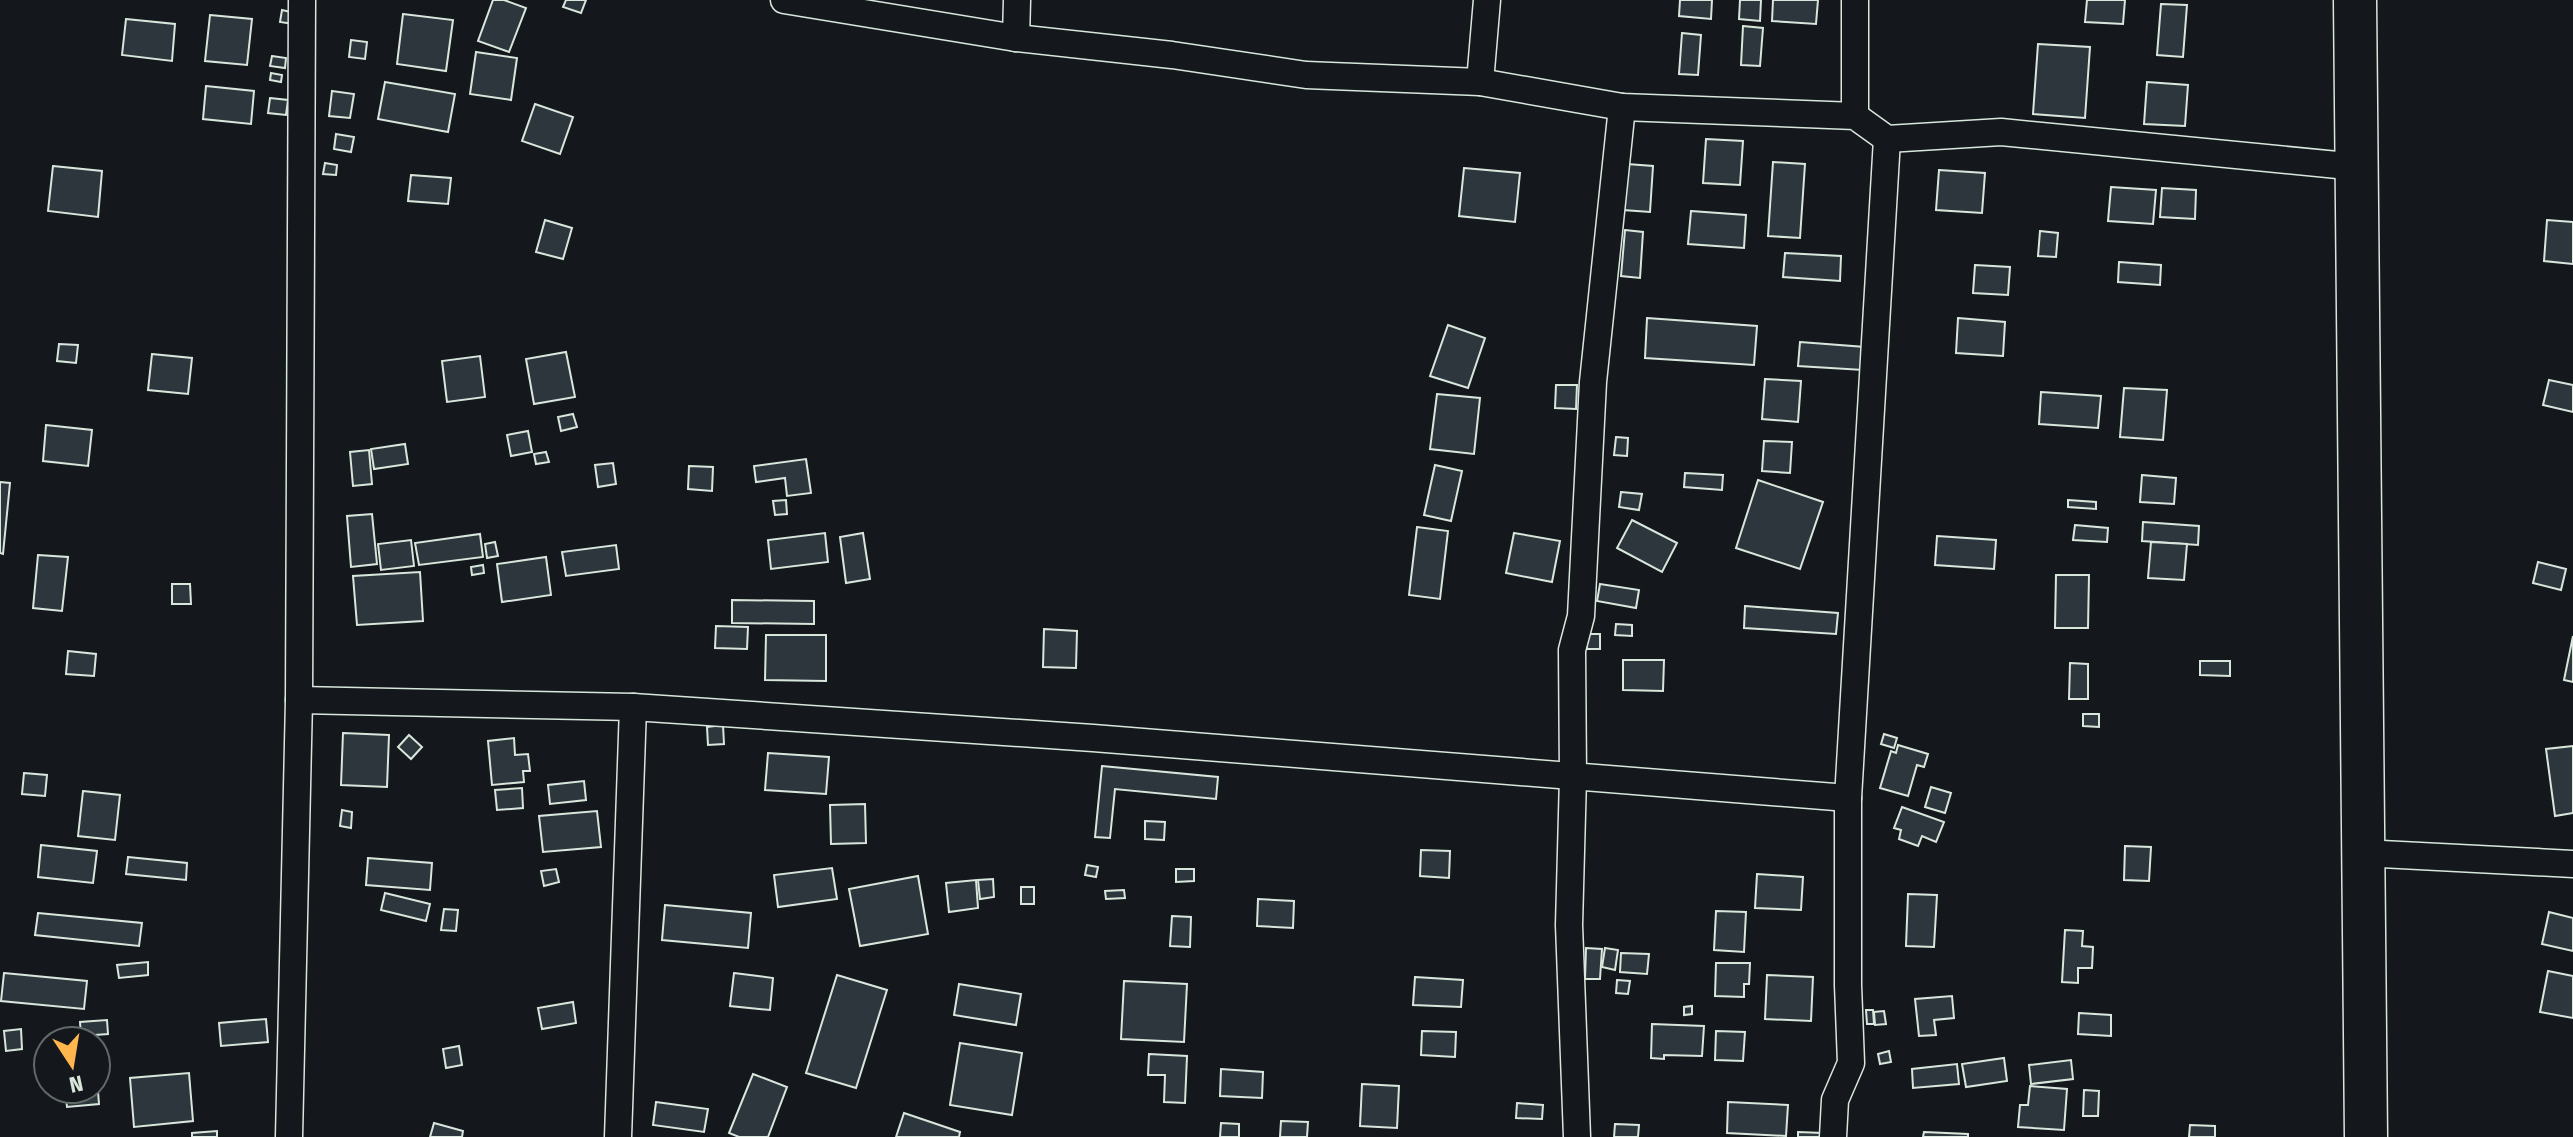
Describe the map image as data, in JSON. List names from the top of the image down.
{
  "north": "bottom"
}
